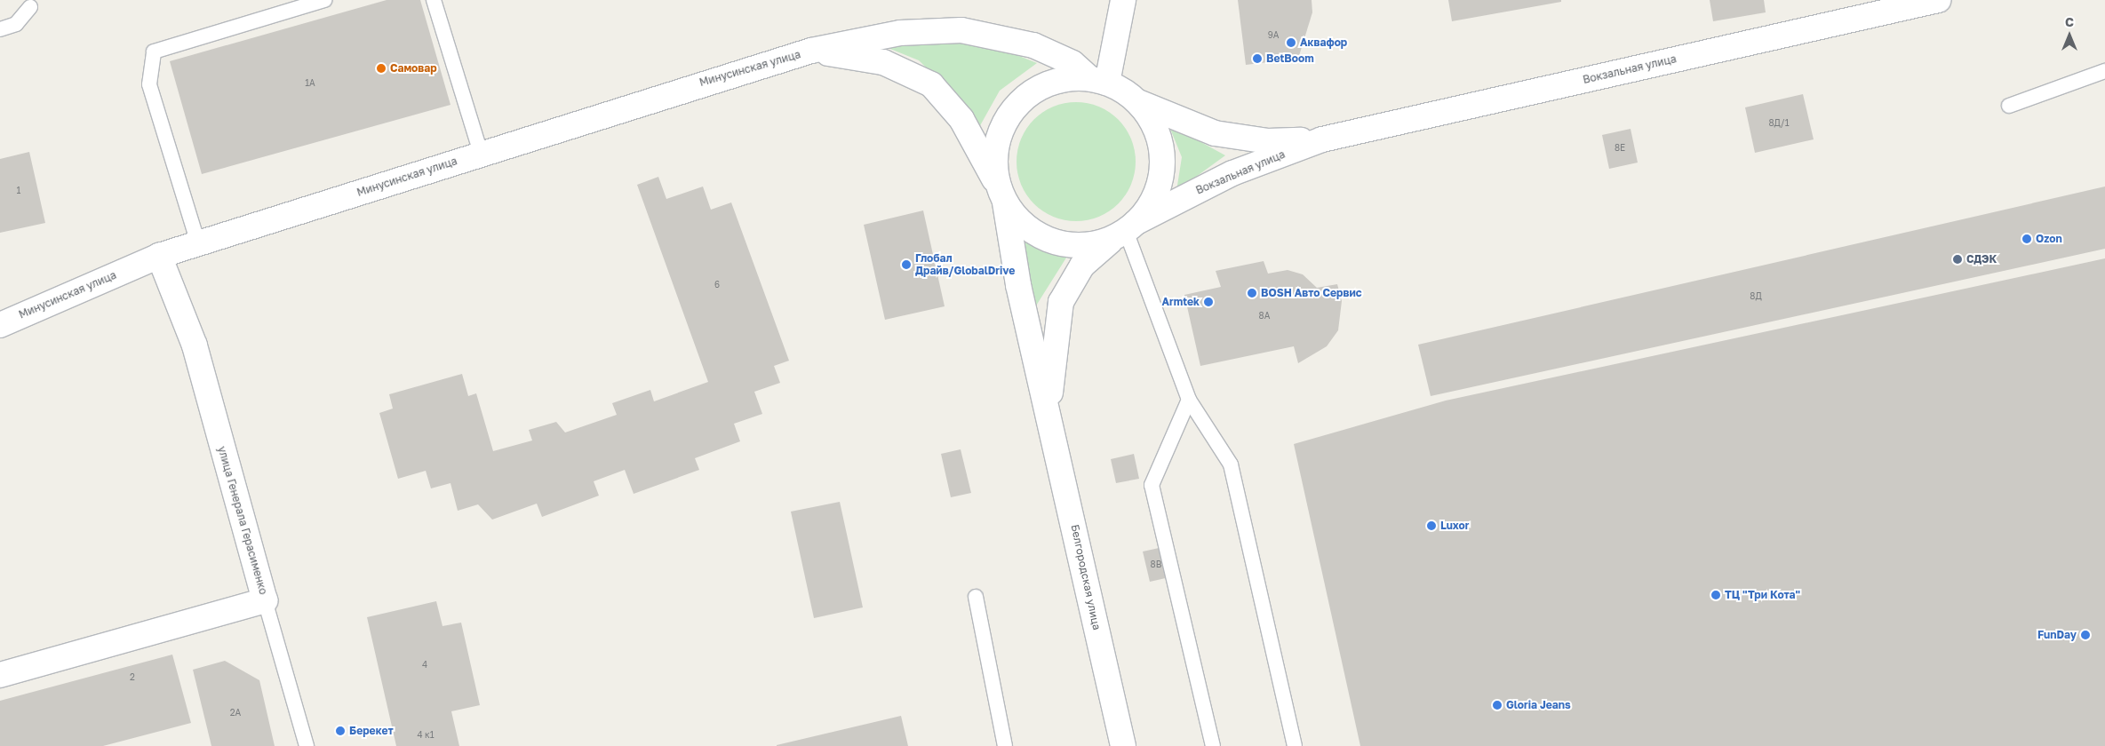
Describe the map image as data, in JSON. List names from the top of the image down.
{
  "streets": {
    "main road": [
      "Минусинская улица",
      "Вокзальная улица",
      "улица Генерала Герасименко",
      "Белгородская улица"
    ]
  },
  "crossings": [
    ["Минусинская улица", "Вокзальная улица"],
    ["Минусинская улица", "улица Генерала Герасименко"],
    ["Минусинская улица", "Белгородская улица"],
    ["Вокзальная улица", "Белгородская улица"]
  ],
  "places": [
    "Аквафор",
    "BetBoom",
    "Самовар",
    "Ozon",
    "СДЭК",
    "Глобал Драйв/GlobalDrive",
    "BOSH Авто Сервис",
    "Armtek",
    "Luxor",
    "ТЦ \"Три Кота\"",
    "FunDay",
    "Gloria Jeans",
    "Берекет"
  ],
  "house_numbers": [
    "9А",
    "1А",
    "8Д/1",
    "8Е",
    "1",
    "6",
    "8Д",
    "8А",
    "8В",
    "4",
    "2",
    "2А",
    "4 к1"
  ],
  "north": "top"
}
